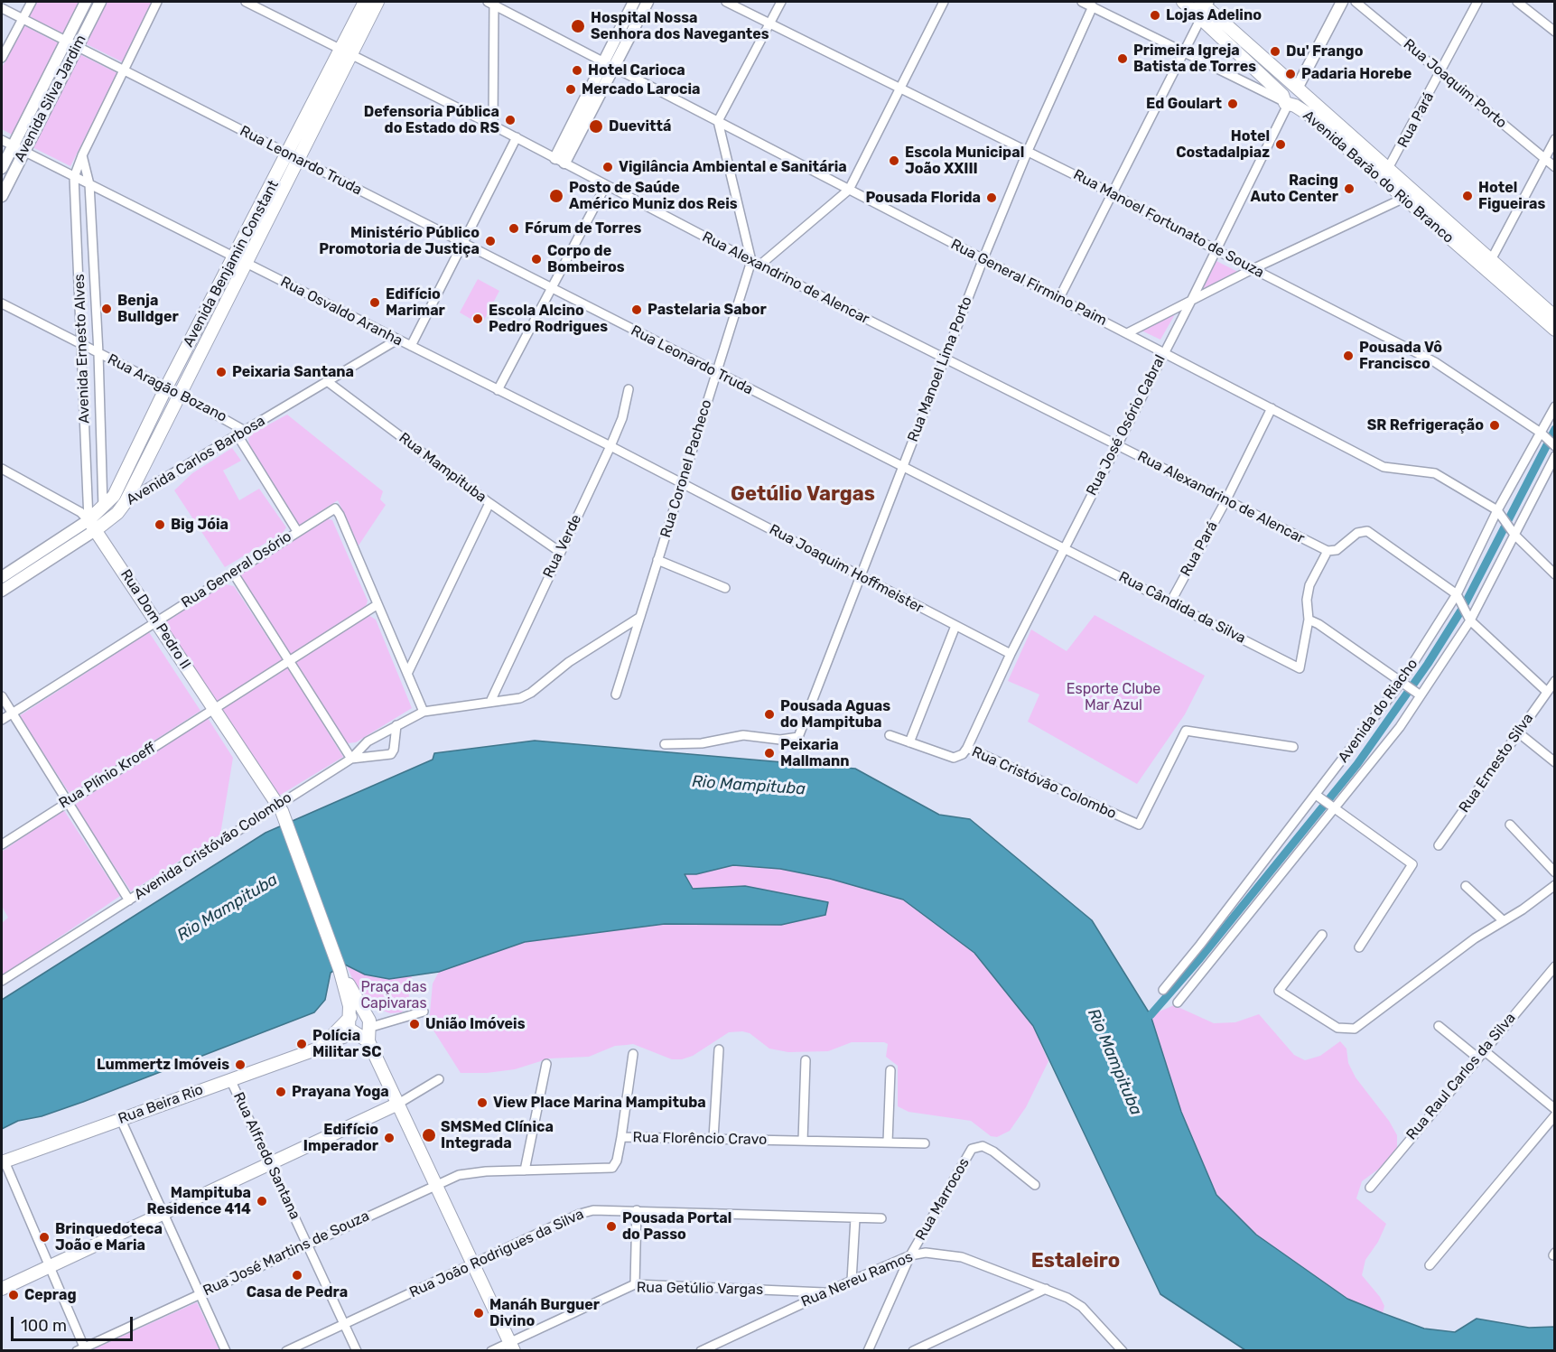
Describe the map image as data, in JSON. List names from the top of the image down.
{
  "streets": {
    "main road": [
      "Avenida Barão do Rio Branco",
      "Avenida Benjamin Constant",
      "Avenida Carlos Barbosa",
      "Rua Dom Pedro II",
      "Rua Beira Rio"
    ],
    "street": [
      "Rua Joaquim Porto",
      "Avenida Silva Jardim",
      "Rua Pará",
      "Rua Leonardo Truda",
      "Rua Manoel Fortunato de Souza",
      "Rua Alexandrino de Alencar",
      "Rua General Firmino Paim",
      "Rua Osvaldo Aranha",
      "Avenida Ernesto Alves",
      "Rua Manoel Lima Porto",
      "Rua Aragão Bozano",
      "Rua José Osório Cabral",
      "Rua Mampituba",
      "Rua Coronel Pacheco",
      "Rua Verde",
      "Rua Joaquim Hoffmeister",
      "Rua General Osório",
      "Rua Cândida da Silva",
      "Avenida do Riacho",
      "Rua Ernesto Silva",
      "Rua Plínio Kroeff",
      "Rua Cristóvão Colombo",
      "Avenida Cristóvão Colombo",
      "Rua Raul Carlos da Silva",
      "Rua Florêncio Cravo",
      "Rua Alfredo Santana",
      "Rua Marrocos",
      "Rua José Martins de Souza",
      "Rua João Rodrigues da Silva",
      "Rua Nereu Ramos",
      "Rua Getúlio Vargas"
    ]
  },
  "crossings": [
    ["Rua Joaquim Porto", "Rua Pará"],
    ["Avenida Silva Jardim", "Rua Leonardo Truda"],
    ["Avenida Silva Jardim", "Rua Osvaldo Aranha"],
    ["Rua Pará", "Avenida Barão do Rio Branco"],
    ["Rua Pará", "Rua Alexandrino de Alencar"],
    ["Rua Pará", "Rua General Firmino Paim"],
    ["Rua Pará", "Rua Cândida da Silva"],
    ["Rua Leonardo Truda", "Avenida Benjamin Constant"],
    ["Rua Leonardo Truda", "Rua Manoel Lima Porto"],
    ["Rua Leonardo Truda", "Rua José Osório Cabral"],
    ["Rua Leonardo Truda", "Rua Coronel Pacheco"],
    ["Rua Leonardo Truda", "Rua Cândida da Silva"],
    ["Avenida Barão do Rio Branco", "Rua José Osório Cabral"],
    ["Rua Manoel Fortunato de Souza", "Rua Manoel Lima Porto"],
    ["Rua Manoel Fortunato de Souza", "Rua José Osório Cabral"],
    ["Rua Manoel Fortunato de Souza", "Avenida do Riacho"],
    ["Avenida Benjamin Constant", "Rua Alexandrino de Alencar"],
    ["Avenida Benjamin Constant", "Rua Osvaldo Aranha"],
    ["Avenida Benjamin Constant", "Avenida Ernesto Alves"],
    ["Avenida Benjamin Constant", "Rua Aragão Bozano"],
    ["Avenida Benjamin Constant", "Avenida Carlos Barbosa"],
    ["Avenida Benjamin Constant", "Rua Dom Pedro II"],
    ["Rua Alexandrino de Alencar", "Rua Manoel Lima Porto"],
    ["Rua Alexandrino de Alencar", "Rua José Osório Cabral"],
    ["Rua Alexandrino de Alencar", "Rua Coronel Pacheco"],
    ["Rua General Firmino Paim", "Rua Manoel Lima Porto"],
    ["Rua General Firmino Paim", "Rua José Osório Cabral"],
    ["Rua General Firmino Paim", "Avenida do Riacho"],
    ["Rua Osvaldo Aranha", "Avenida Ernesto Alves"],
    ["Rua Osvaldo Aranha", "Avenida Carlos Barbosa"],
    ["Rua Osvaldo Aranha", "Rua Coronel Pacheco"],
    ["Rua Osvaldo Aranha", "Rua Verde"],
    ["Rua Osvaldo Aranha", "Rua Joaquim Hoffmeister"],
    ["Avenida Ernesto Alves", "Rua Aragão Bozano"],
    ["Avenida Ernesto Alves", "Avenida Carlos Barbosa"],
    ["Avenida Ernesto Alves", "Rua Dom Pedro II"],
    ["Rua Manoel Lima Porto", "Rua Joaquim Hoffmeister"],
    ["Rua Aragão Bozano", "Avenida Carlos Barbosa"],
    ["Rua Aragão Bozano", "Rua General Osório"],
    ["Rua José Osório Cabral", "Rua Joaquim Hoffmeister"],
    ["Rua José Osório Cabral", "Rua Cândida da Silva"],
    ["Rua José Osório Cabral", "Rua Cristóvão Colombo"],
    ["Avenida Carlos Barbosa", "Rua Mampituba"],
    ["Avenida Carlos Barbosa", "Rua Dom Pedro II"],
    ["Rua Mampituba", "Rua Verde"],
    ["Rua Coronel Pacheco", "Rua Joaquim Hoffmeister"],
    ["Rua Coronel Pacheco", "Avenida Cristóvão Colombo"],
    ["Rua Verde", "Avenida Cristóvão Colombo"],
    ["Rua General Osório", "Rua Dom Pedro II"],
    ["Rua General Osório", "Rua Plínio Kroeff"],
    ["Rua Dom Pedro II", "Rua Plínio Kroeff"],
    ["Rua Dom Pedro II", "Avenida Cristóvão Colombo"],
    ["Rua Beira Rio", "Rua Alfredo Santana"],
    ["Rua Florêncio Cravo", "Rua José Martins de Souza"],
    ["Rua Alfredo Santana", "Rua José Martins de Souza"],
    ["Rua Alfredo Santana", "Rua João Rodrigues da Silva"],
    ["Rua Marrocos", "Rua Nereu Ramos"],
    ["Rua Nereu Ramos", "Rua Getúlio Vargas"]
  ],
  "districts": ["Getúlio Vargas", "Estaleiro"],
  "water": ["Rio Mampituba"],
  "parks": ["Esporte Clube Mar Azul", "Praça das Capivaras"],
  "places": [
    "Lojas Adelino",
    "Hospital Nossa Senhora dos Navegantes",
    "Du' Frango",
    "Primeira Igreja Batista de Torres",
    "Hotel Carioca",
    "Padaria Horebe",
    "Mercado Larocia",
    "Ed Goulart",
    "Defensoria Pública do Estado do RS",
    "Duevittá",
    "Hotel Costadalpiaz",
    "Escola Municipal João XXIII",
    "Vigilância Ambiental e Sanitária",
    "Racing Auto Center",
    "Posto de Saúde Américo Muniz dos Reis",
    "Hotel Figueiras",
    "Pousada Florida",
    "Fórum de Torres",
    "Ministério Público Promotoria de Justiça",
    "Corpo de Bombeiros",
    "Edifício Marimar",
    "Benja Bulldger",
    "Pastelaria Sabor",
    "Escola Alcino Pedro Rodrigues",
    "Pousada Vô Francisco",
    "Peixaria Santana",
    "SR Refrigeração",
    "Big Jóia",
    "Pousada Aguas do Mampituba",
    "Peixaria Mallmann",
    "União Imóveis",
    "Polícia Militar SC",
    "Lummertz Imóveis",
    "Prayana Yoga",
    "View Place Marina Mampituba",
    "SMSMed Clínica Integrada",
    "Edifício Imperador",
    "Mampituba Residence 414",
    "Pousada Portal do Passo",
    "Brinquedoteca João e Maria",
    "Casa de Pedra",
    "Ceprag",
    "Manáh Burguer Divino"
  ],
  "scale_bar": "100 m"
}
